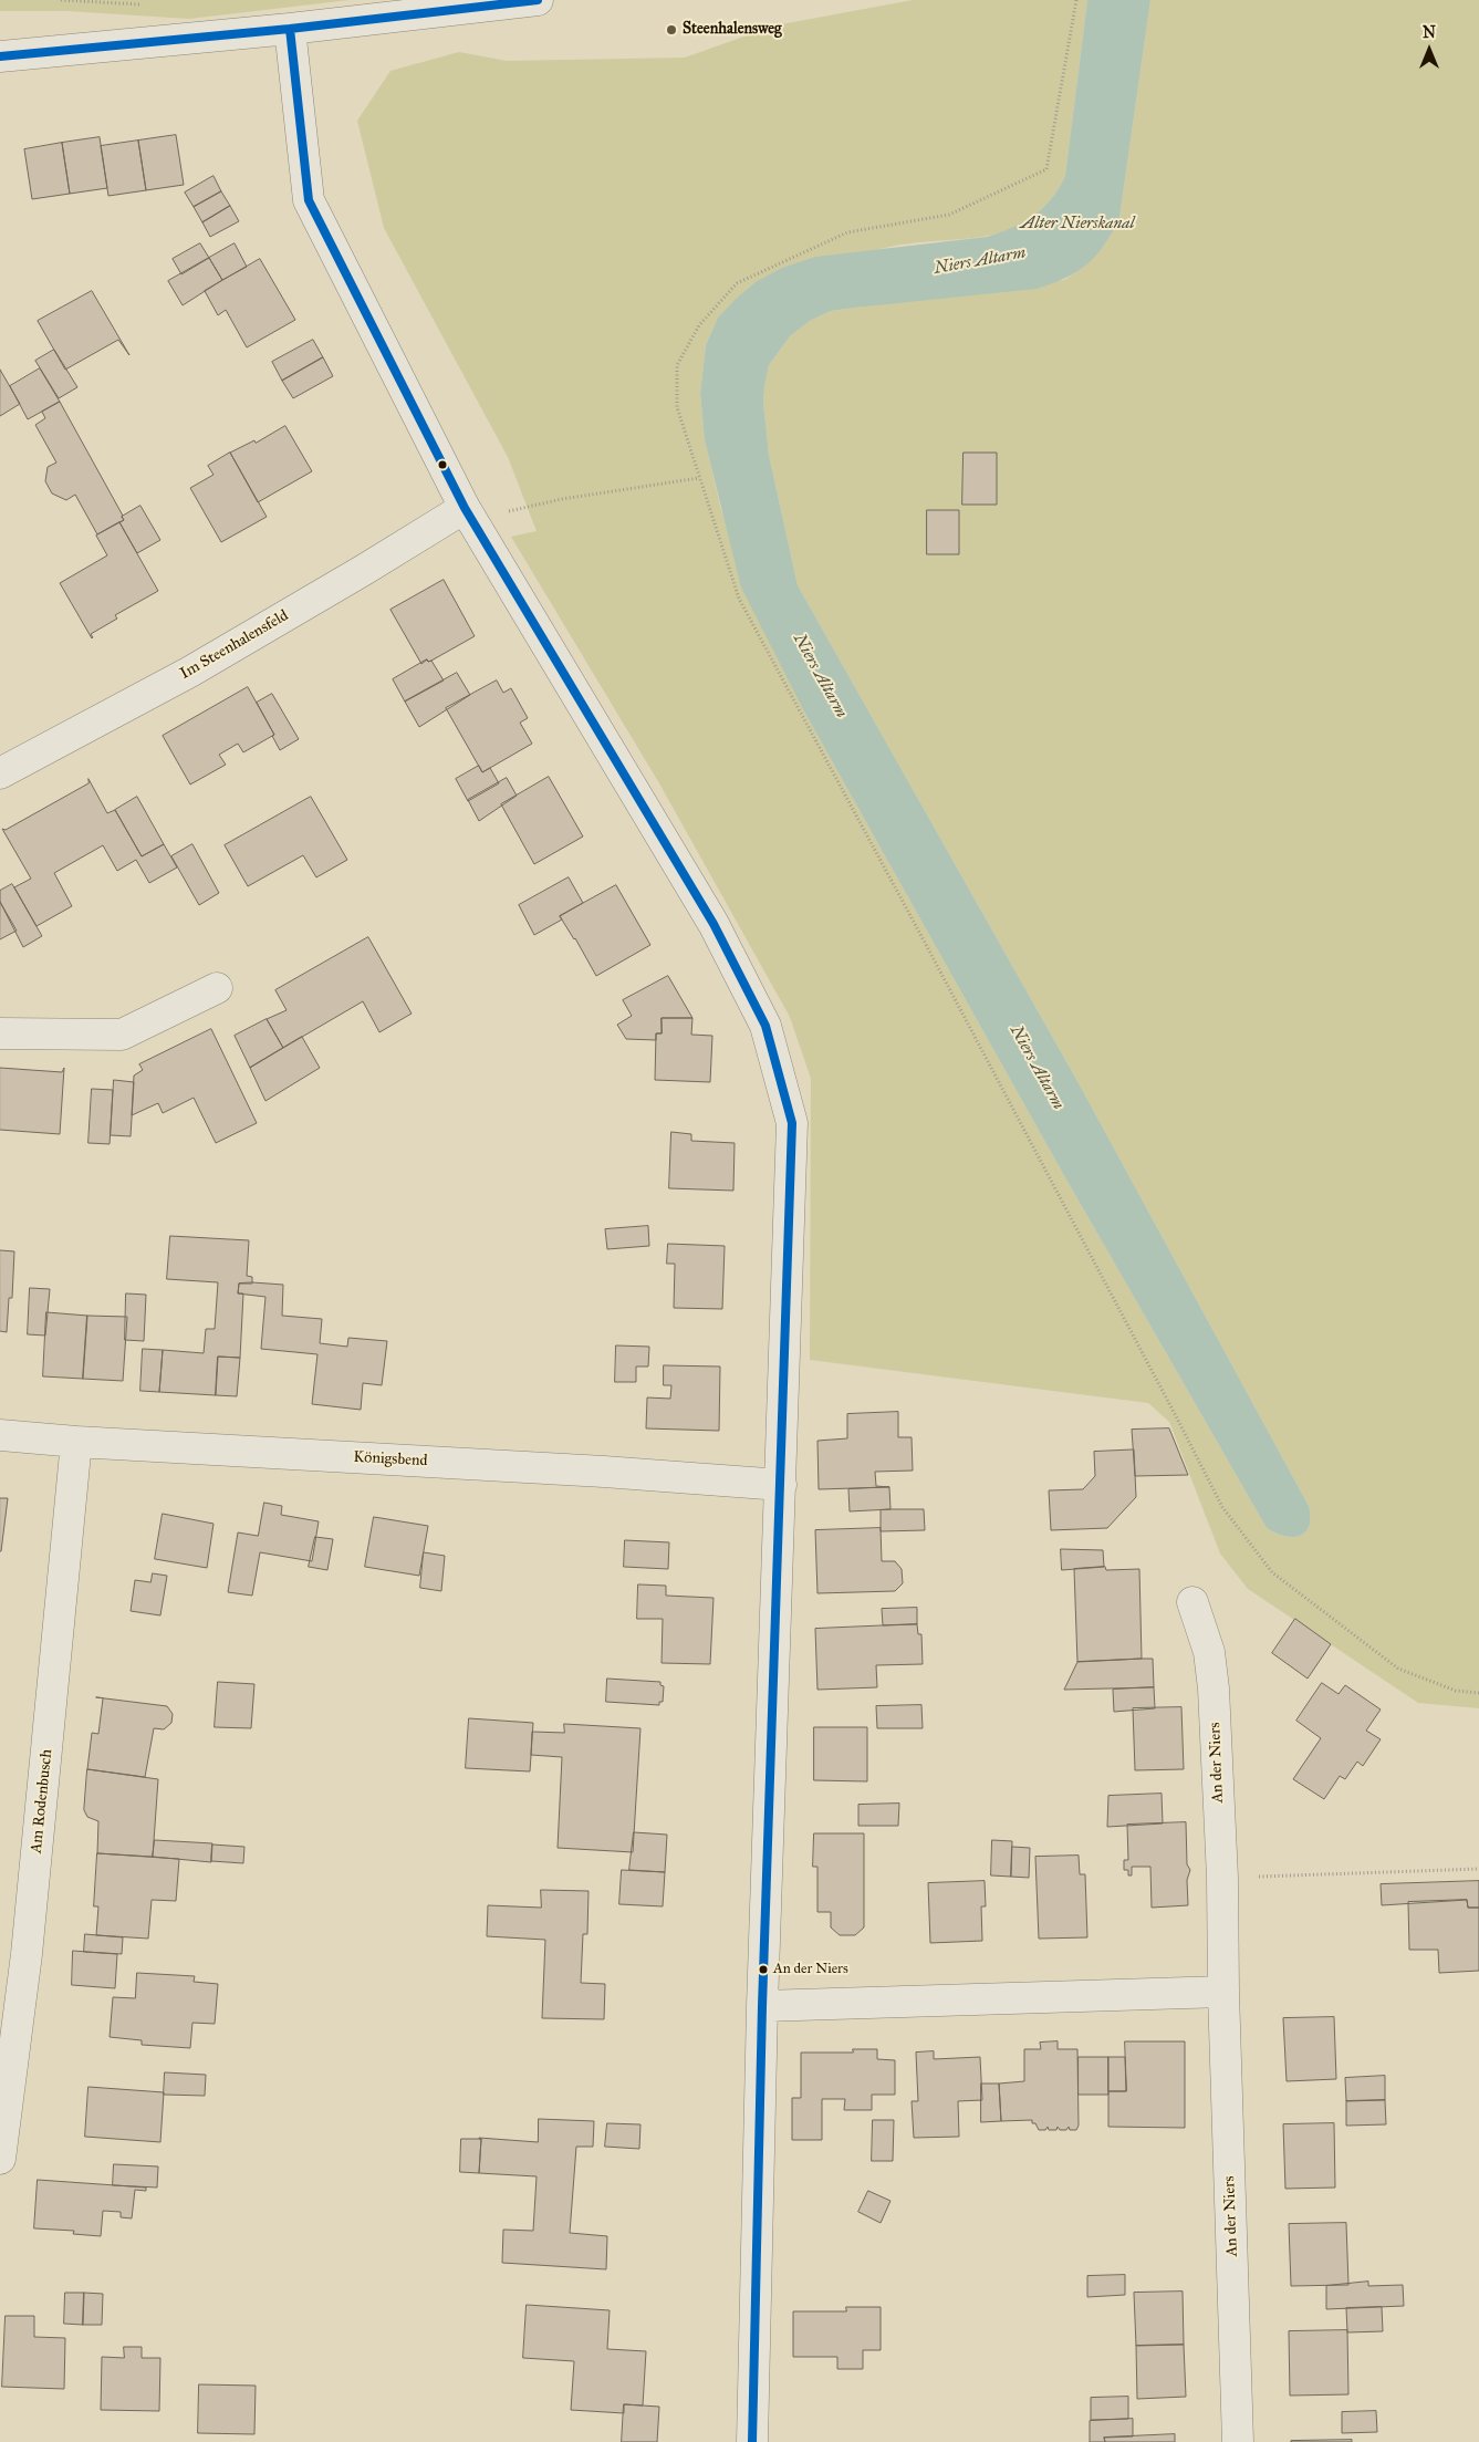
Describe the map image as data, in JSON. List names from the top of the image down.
{
  "streets": {
    "street": [
      "Im Steenhalensfeld",
      "Königsbend",
      "An der Niers",
      "Am Rodenbusch"
    ]
  },
  "crossings": [
    ["Königsbend", "Am Rodenbusch"]
  ],
  "water": ["Alter Nierskanal", "Niers Altarm"],
  "places": ["Steenhalensweg", "An der Niers"],
  "north": "top"
}
